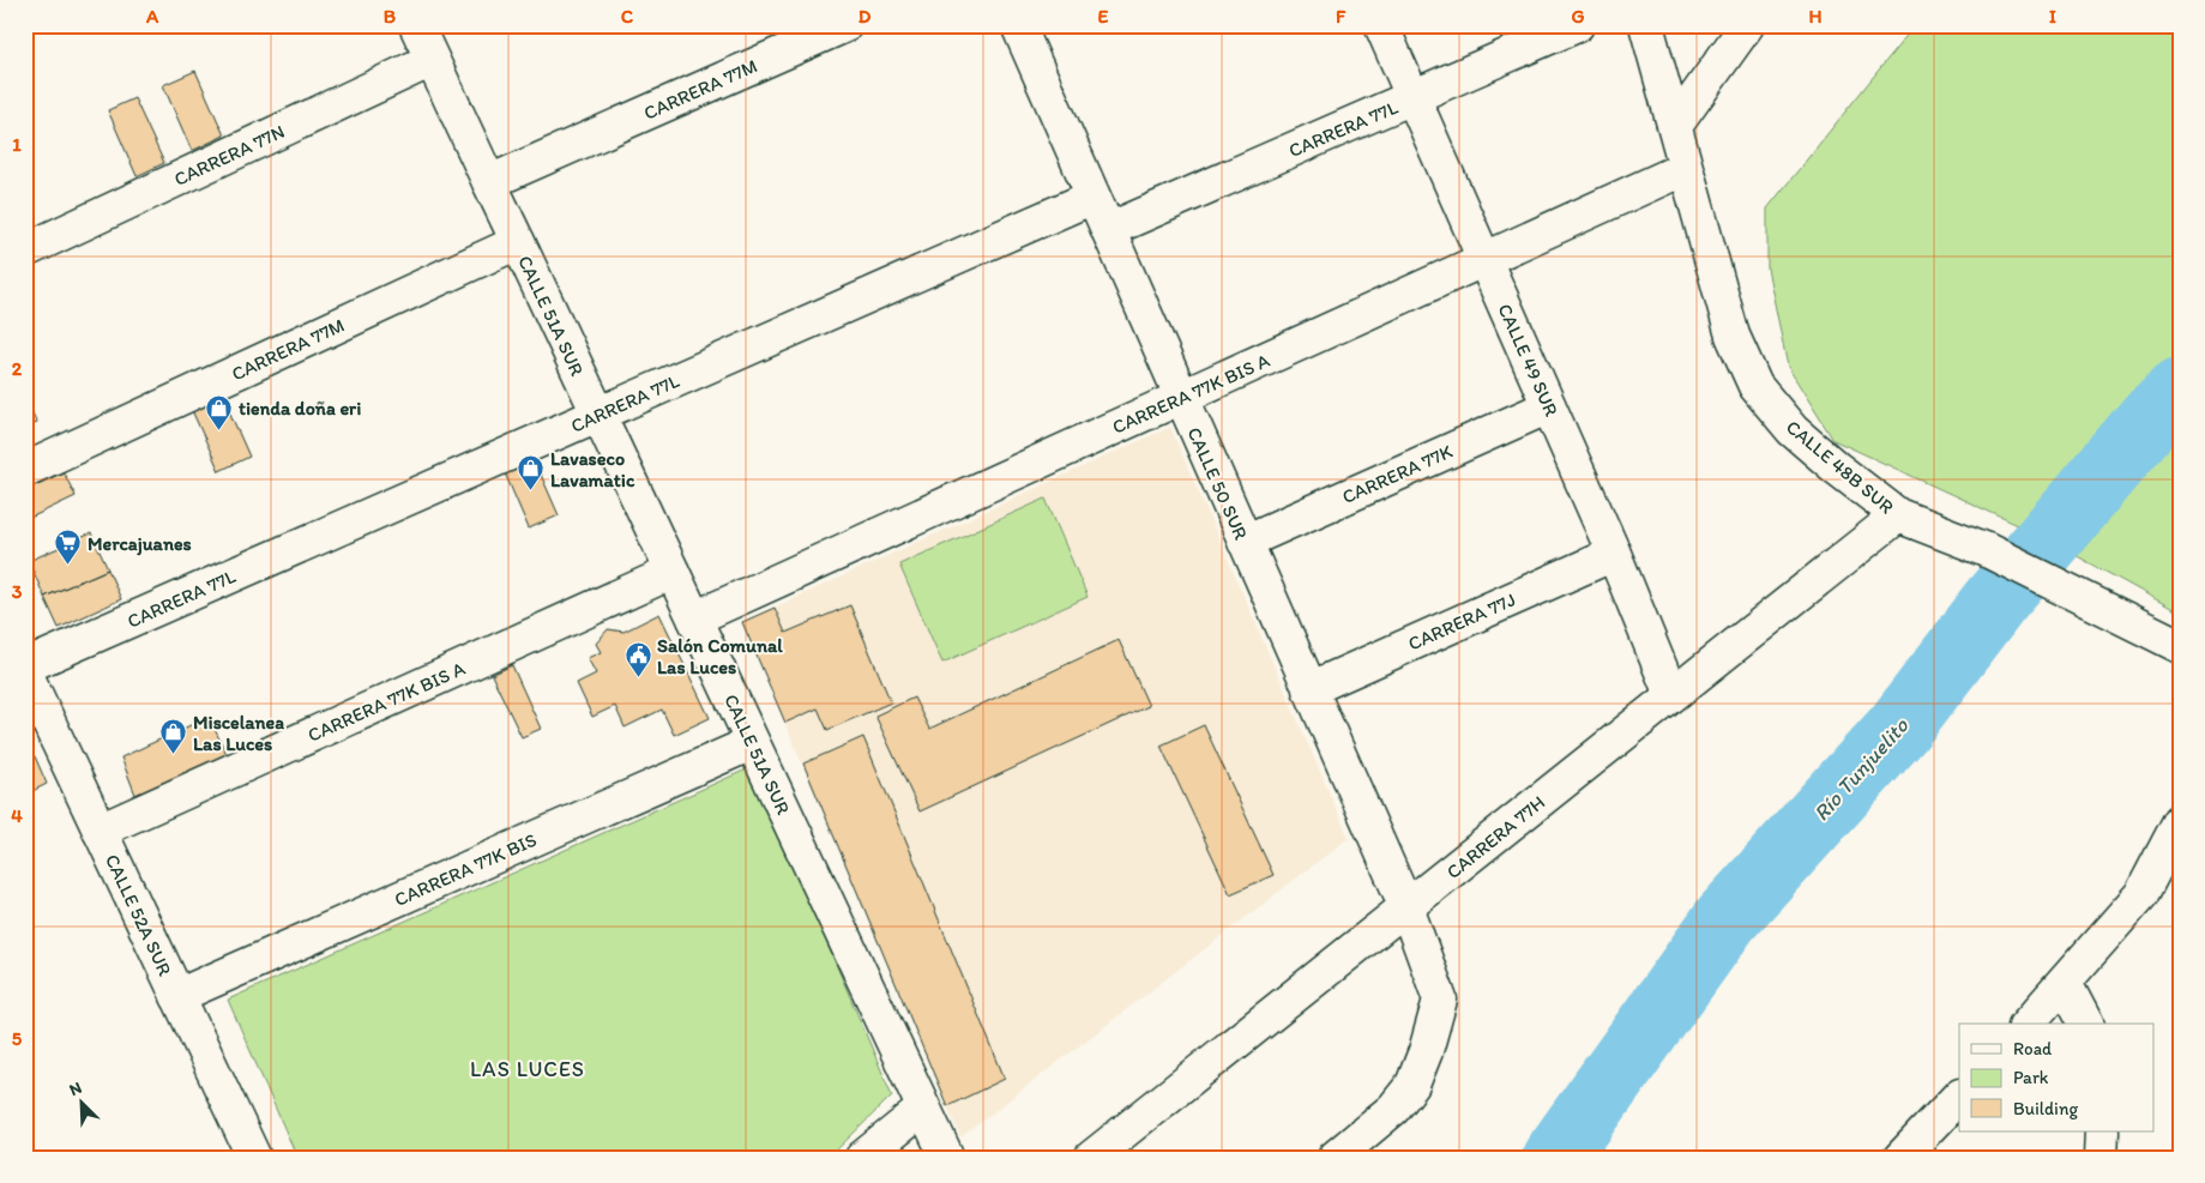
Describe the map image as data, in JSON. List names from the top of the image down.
{
  "streets": {
    "street": [
      "CARRERA 77M",
      "CARRERA 77L",
      "CARRERA 77N",
      "CALLE 51A SUR",
      "CALLE 49 SUR",
      "CARRERA 77K BIS A",
      "CALLE 48B SUR",
      "CARRERA 77K",
      "CALLE 50 SUR",
      "CARRERA 77J",
      "CARRERA 77H",
      "CARRERA 77K BIS",
      "CALLE 52A SUR"
    ]
  },
  "crossings": [
    ["CARRERA 77M", "CALLE 51A SUR"],
    ["CARRERA 77L", "CALLE 51A SUR"],
    ["CARRERA 77L", "CALLE 49 SUR"],
    ["CARRERA 77L", "CALLE 50 SUR"],
    ["CARRERA 77N", "CALLE 51A SUR"],
    ["CALLE 51A SUR", "CARRERA 77K BIS A"],
    ["CALLE 51A SUR", "CARRERA 77K BIS"],
    ["CALLE 49 SUR", "CARRERA 77K BIS A"],
    ["CALLE 49 SUR", "CARRERA 77K"],
    ["CALLE 49 SUR", "CARRERA 77J"],
    ["CALLE 49 SUR", "CARRERA 77H"],
    ["CARRERA 77K BIS A", "CALLE 48B SUR"],
    ["CARRERA 77K BIS A", "CALLE 50 SUR"],
    ["CARRERA 77K BIS A", "CALLE 52A SUR"],
    ["CALLE 48B SUR", "CARRERA 77H"],
    ["CARRERA 77K", "CALLE 50 SUR"],
    ["CALLE 50 SUR", "CARRERA 77J"],
    ["CALLE 50 SUR", "CARRERA 77H"],
    ["CARRERA 77K BIS", "CALLE 52A SUR"]
  ],
  "districts": ["LAS LUCES"],
  "water": ["Río Tunjuelito"],
  "places": {
    "shop": ["tienda doña eri", "Lavaseco Lavamatic", "Miscelanea Las Luces"],
    "supermarket": ["Mercajuanes"],
    "public building": ["Salón Comunal Las Luces"]
  },
  "legend": ["Road", "Park", "Building"],
  "north": "top left",
  "grid": {
    "columns": [
      "A",
      "B",
      "C",
      "D",
      "E",
      "F",
      "G",
      "H",
      "I"
    ],
    "rows": [
      "1",
      "2",
      "3",
      "4",
      "5"
    ]
  }
}
